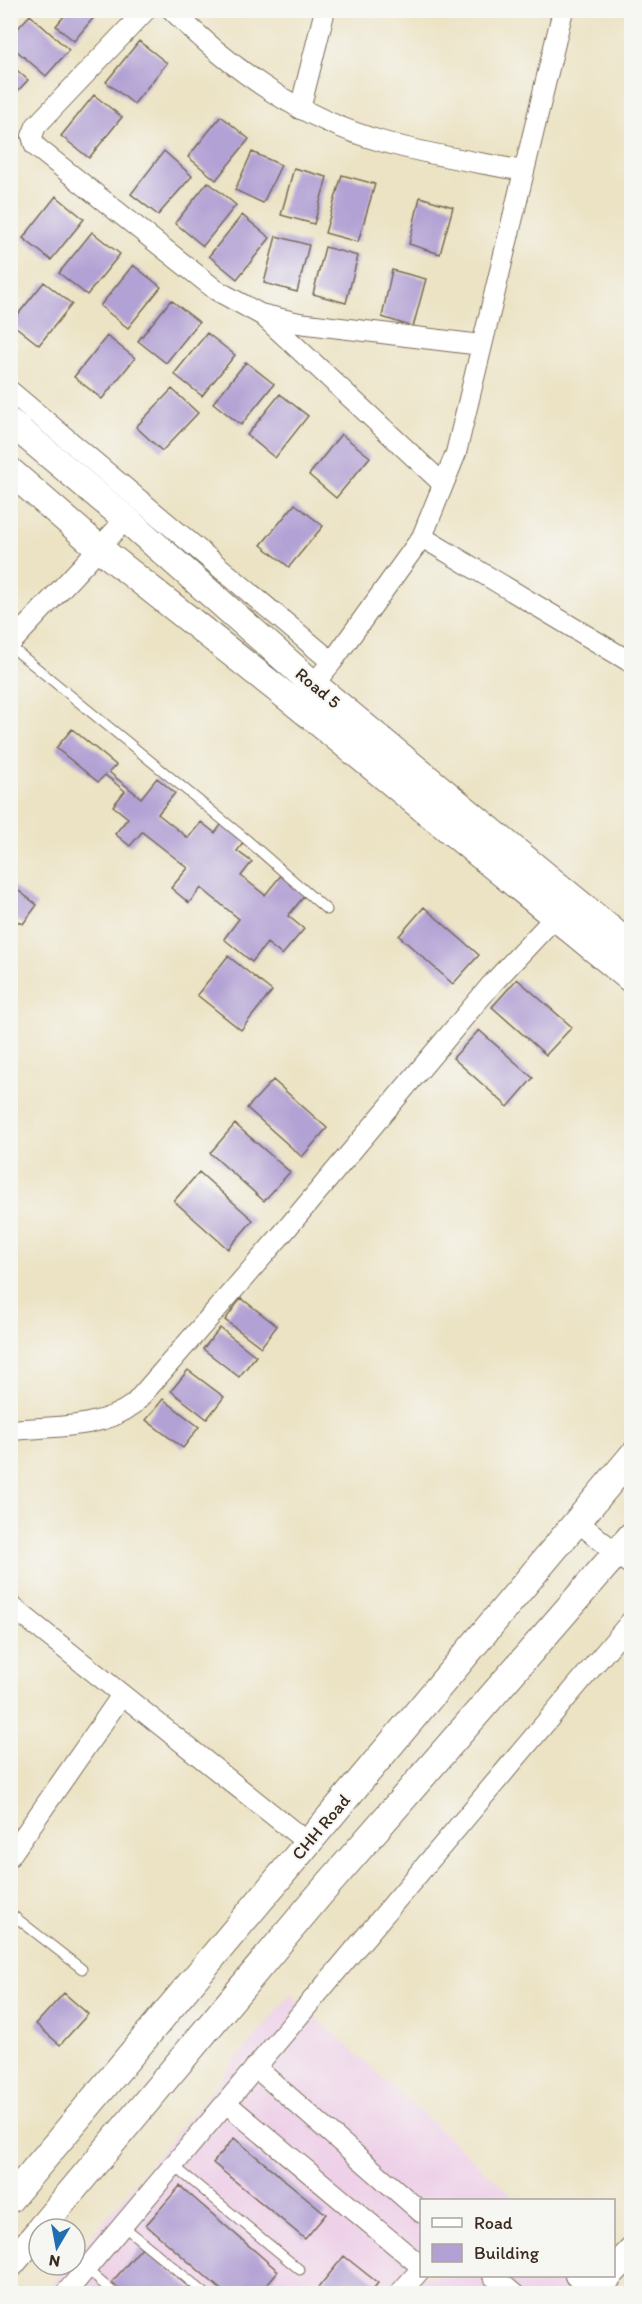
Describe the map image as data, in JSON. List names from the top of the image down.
{
  "streets": {
    "street": ["Road 5", "CHH Road"]
  },
  "legend": ["Road", "Building"],
  "north": "bottom"
}
